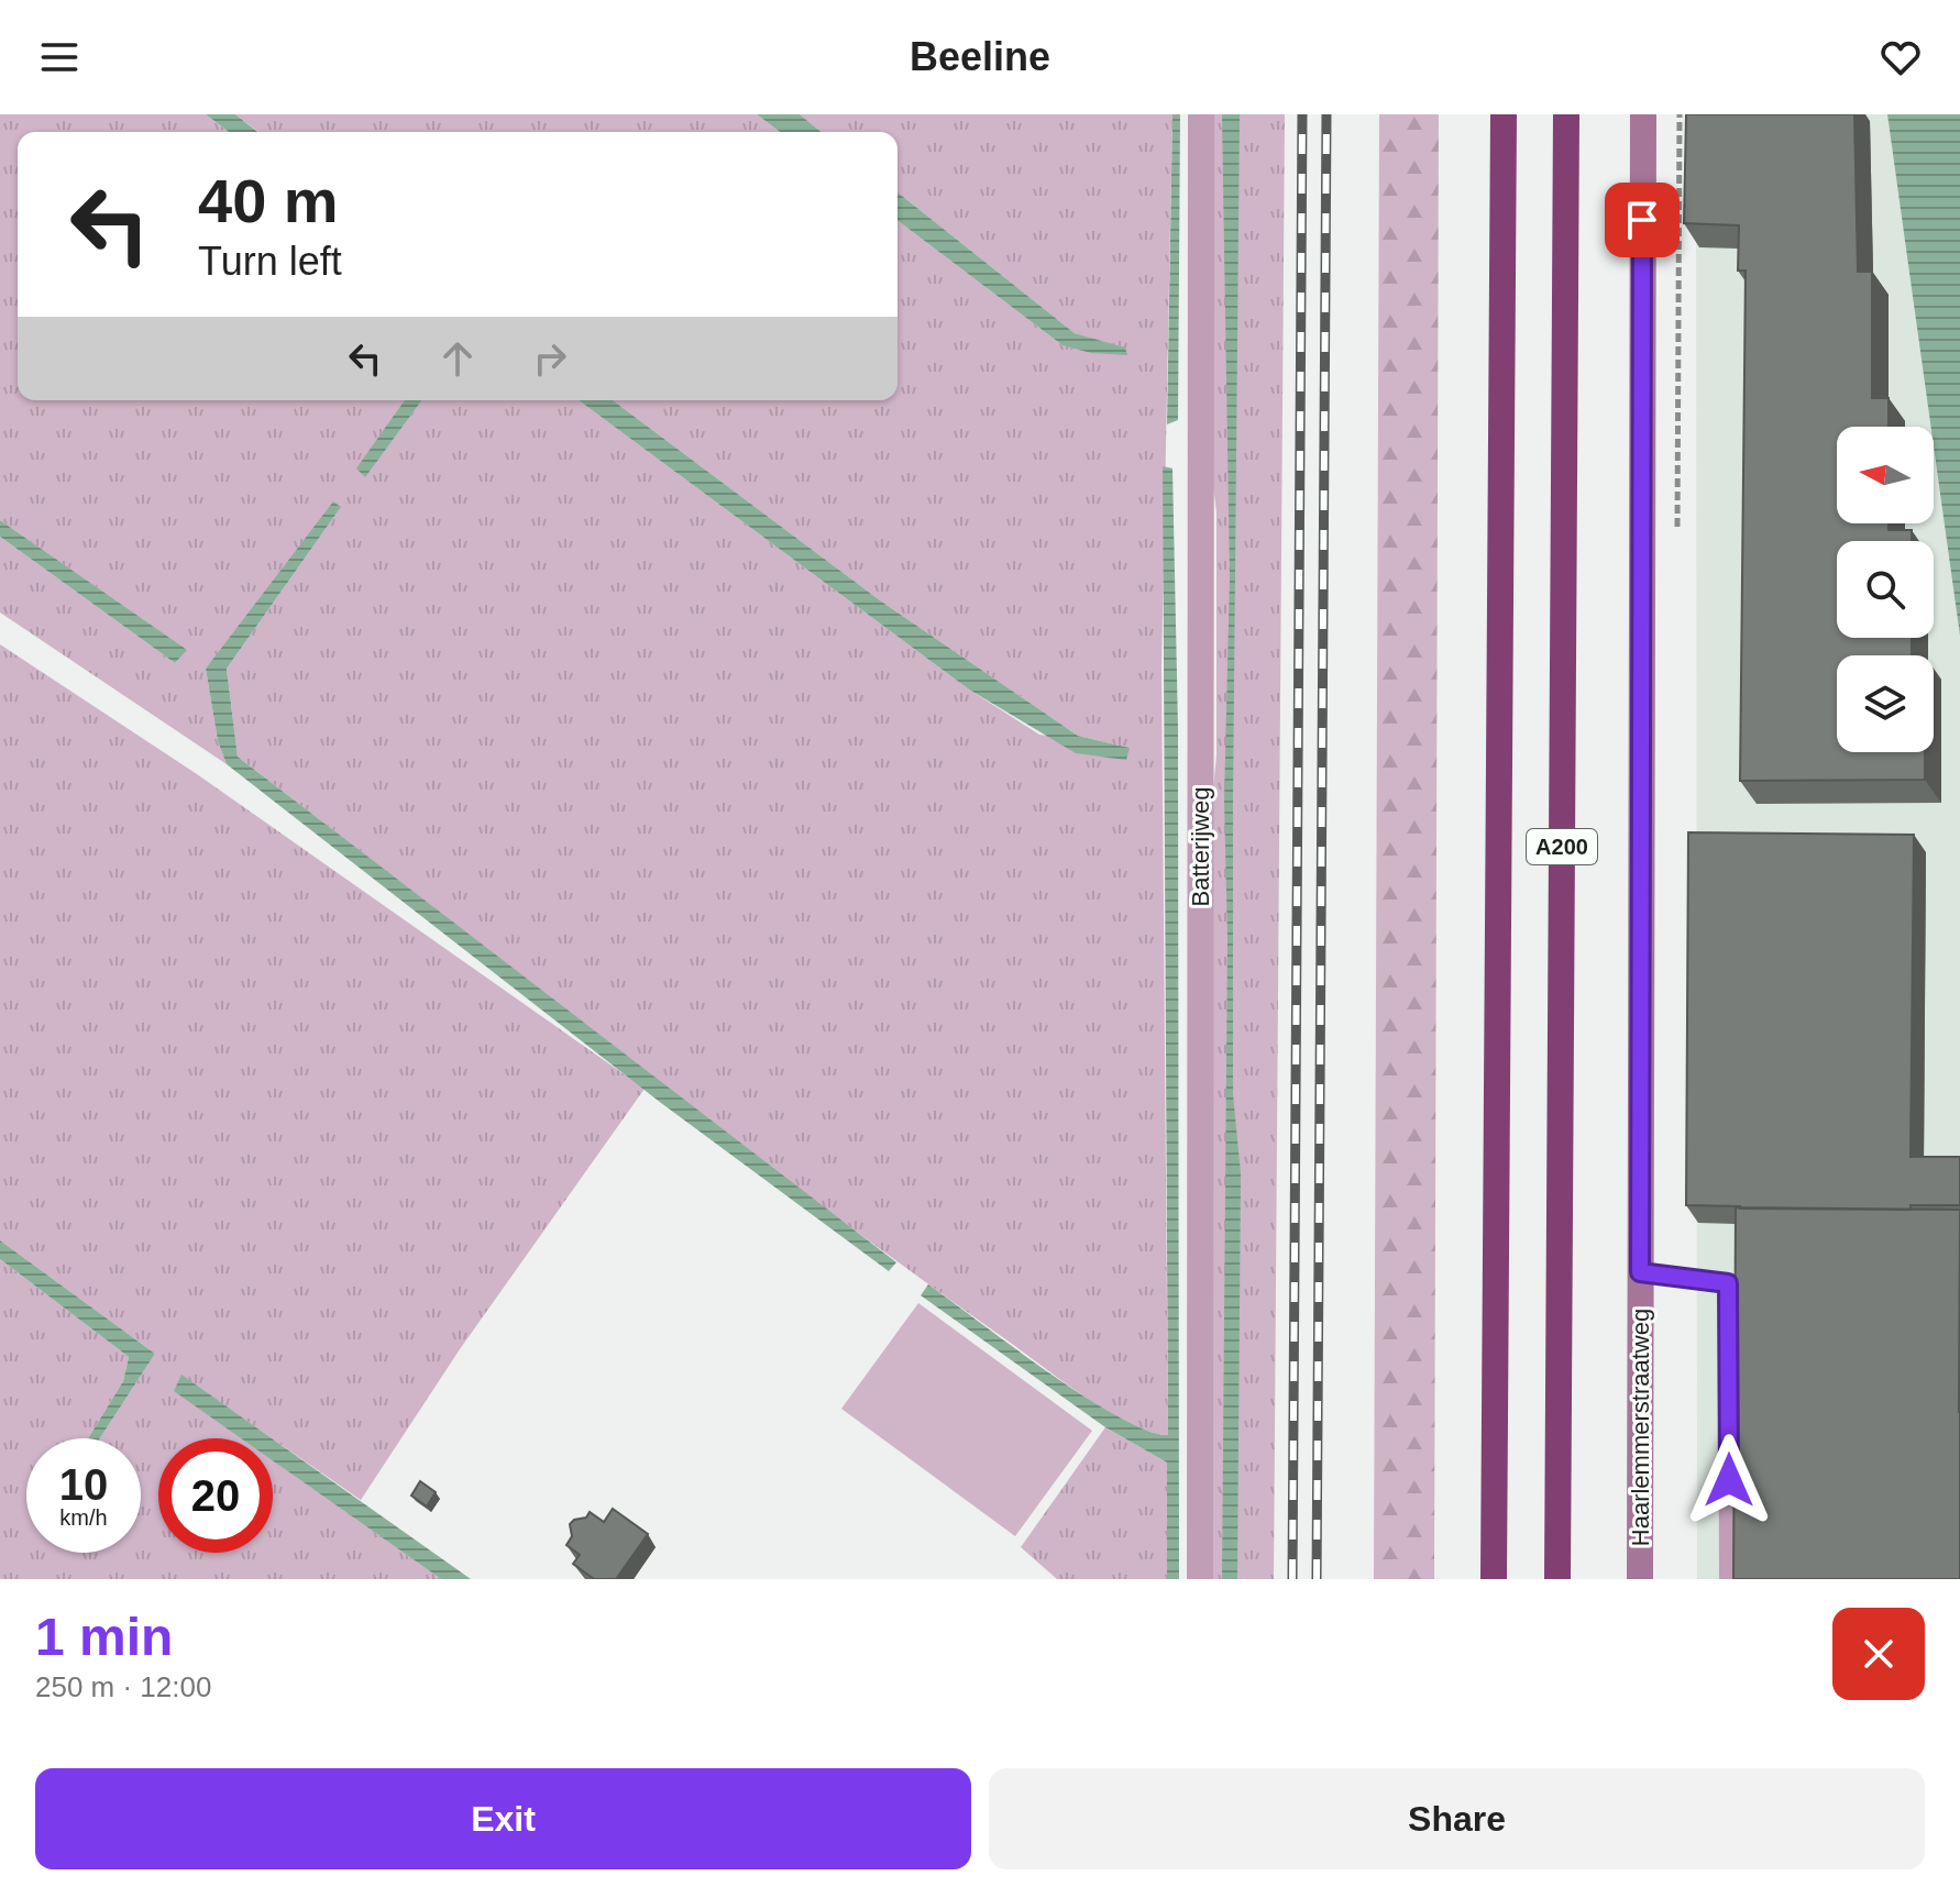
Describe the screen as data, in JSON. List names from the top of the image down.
{
  "streets": {
    "highway": ["A200"],
    "main road": ["Haarlemmerstraatweg"],
    "street": ["Batterijweg"]
  },
  "north": "left",
  "page": {
    "header": "Beeline",
    "turn": ["40 m", "Turn left"],
    "speed": "10 km/h",
    "limit": "20",
    "heading": ["1 min", "250 m · 12:00"],
    "buttons": ["Exit", "Share"]
  }
}
